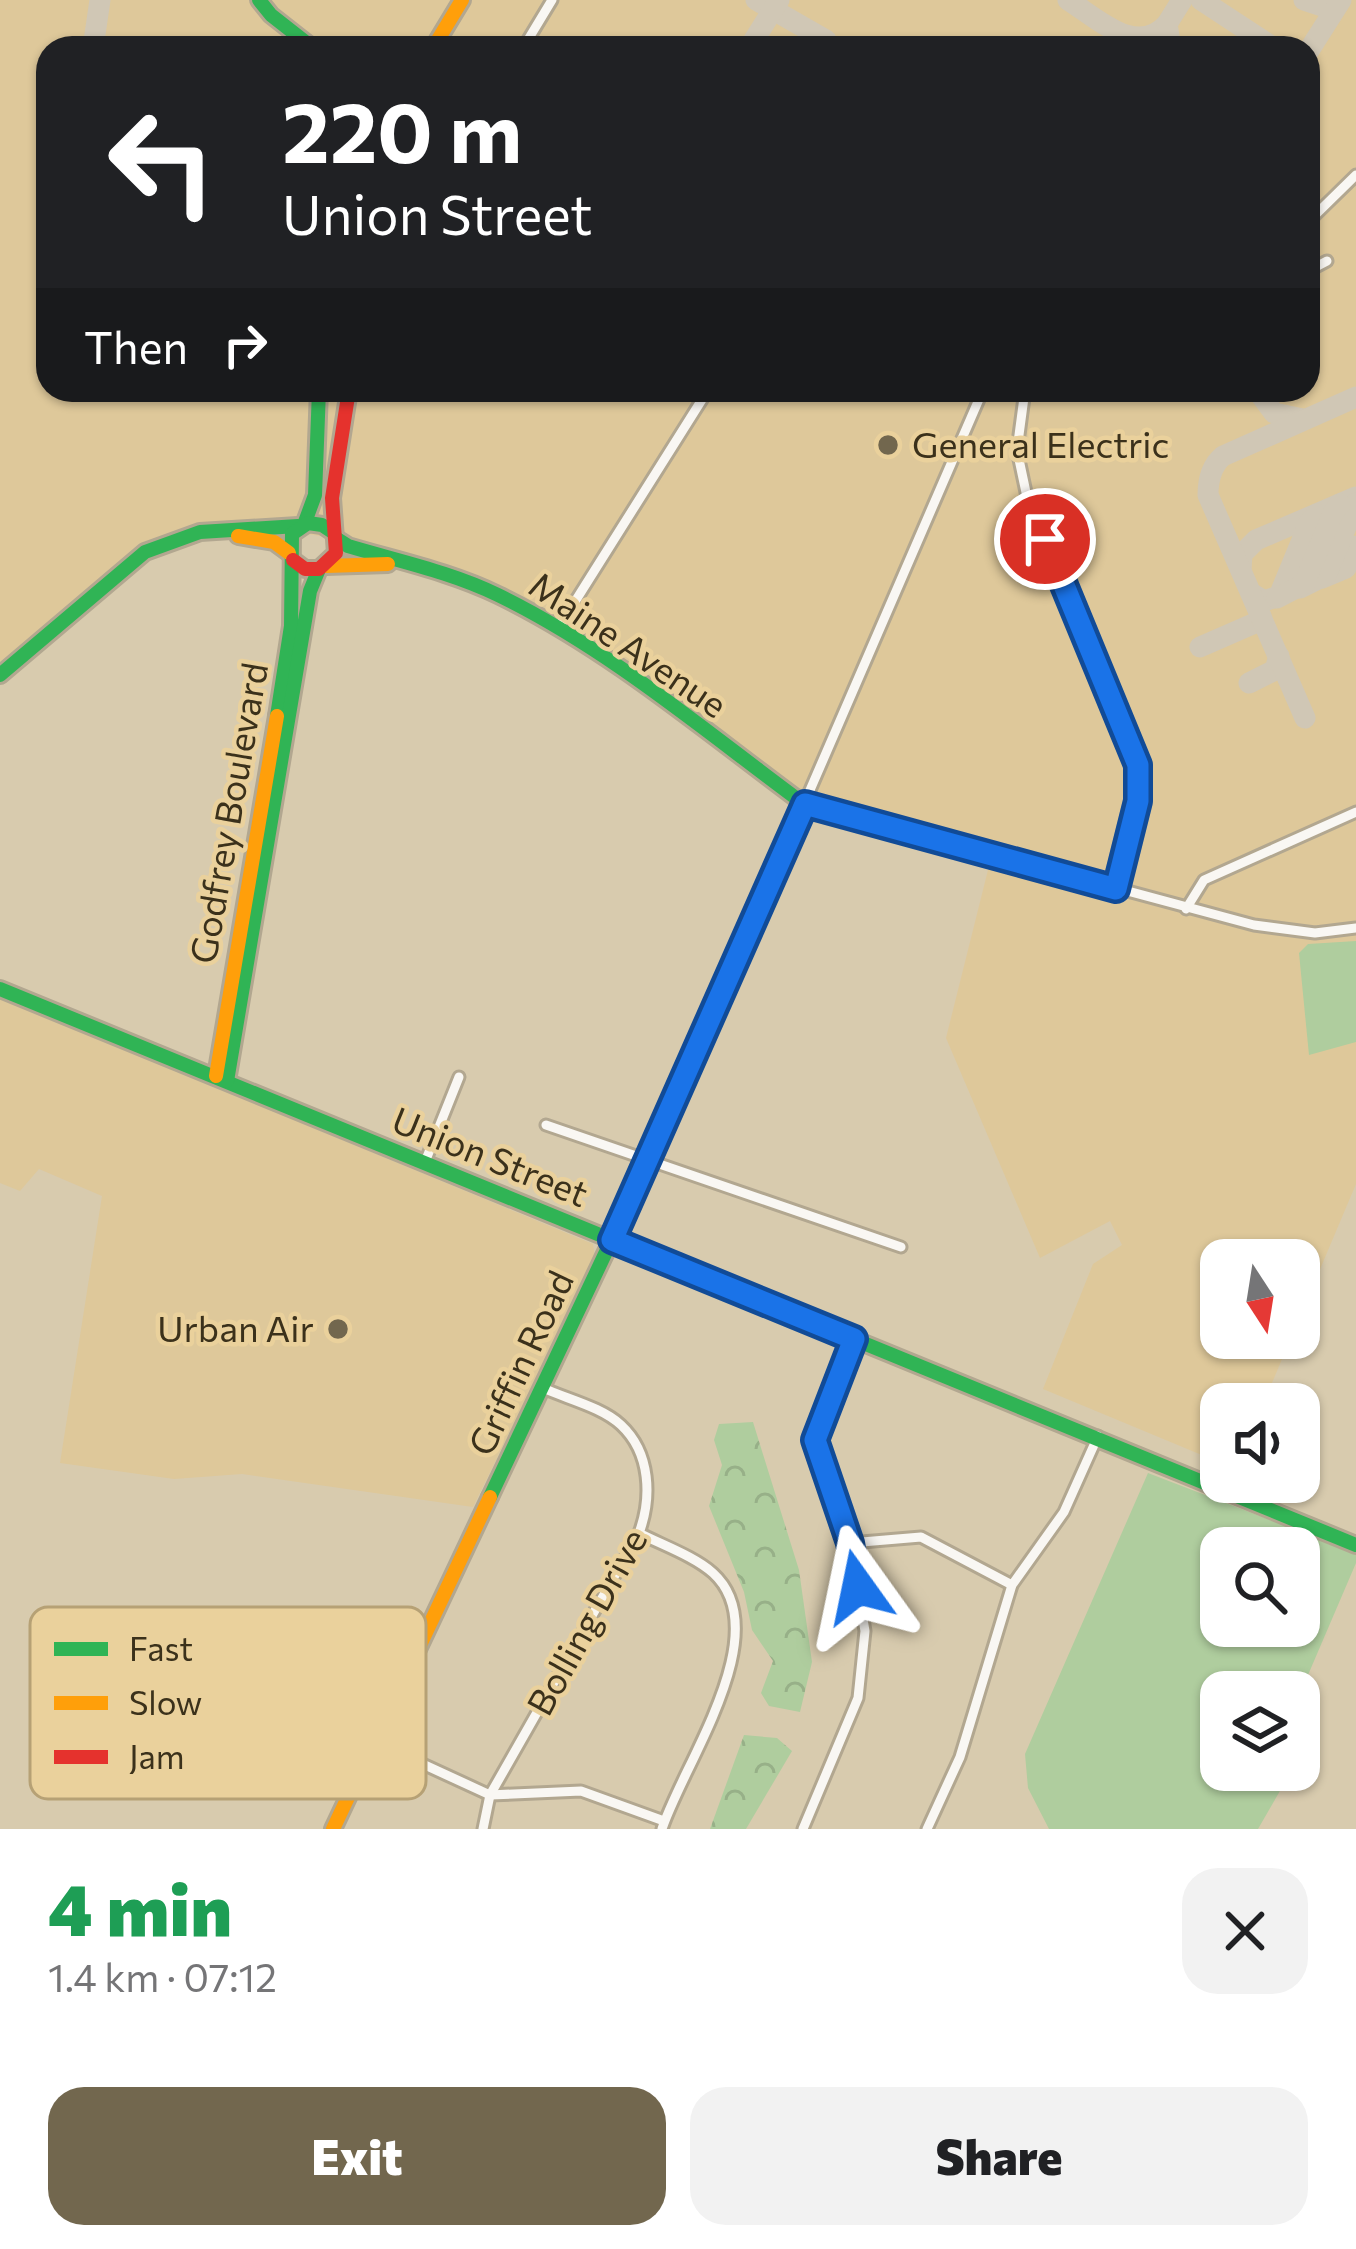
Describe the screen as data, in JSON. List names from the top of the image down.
{
  "streets": {
    "street": [
      "Maine Avenue",
      "Godfrey Boulevard",
      "Union Street",
      "Griffin Road",
      "Bolling Drive"
    ]
  },
  "crossings": [
    ["Maine Avenue", "Godfrey Boulevard"],
    ["Maine Avenue", "Griffin Road"],
    ["Godfrey Boulevard", "Union Street"],
    ["Union Street", "Griffin Road"],
    ["Griffin Road", "Bolling Drive"]
  ],
  "places": ["General Electric", "Urban Air"],
  "legend": ["Fast", "Slow", "Jam"],
  "north": "bottom",
  "page": {
    "turn": ["220 m", "Union Street"],
    "then": "Then",
    "heading": ["4 min", "1.4 km · 07:12"],
    "buttons": ["Exit", "Share"]
  }
}
